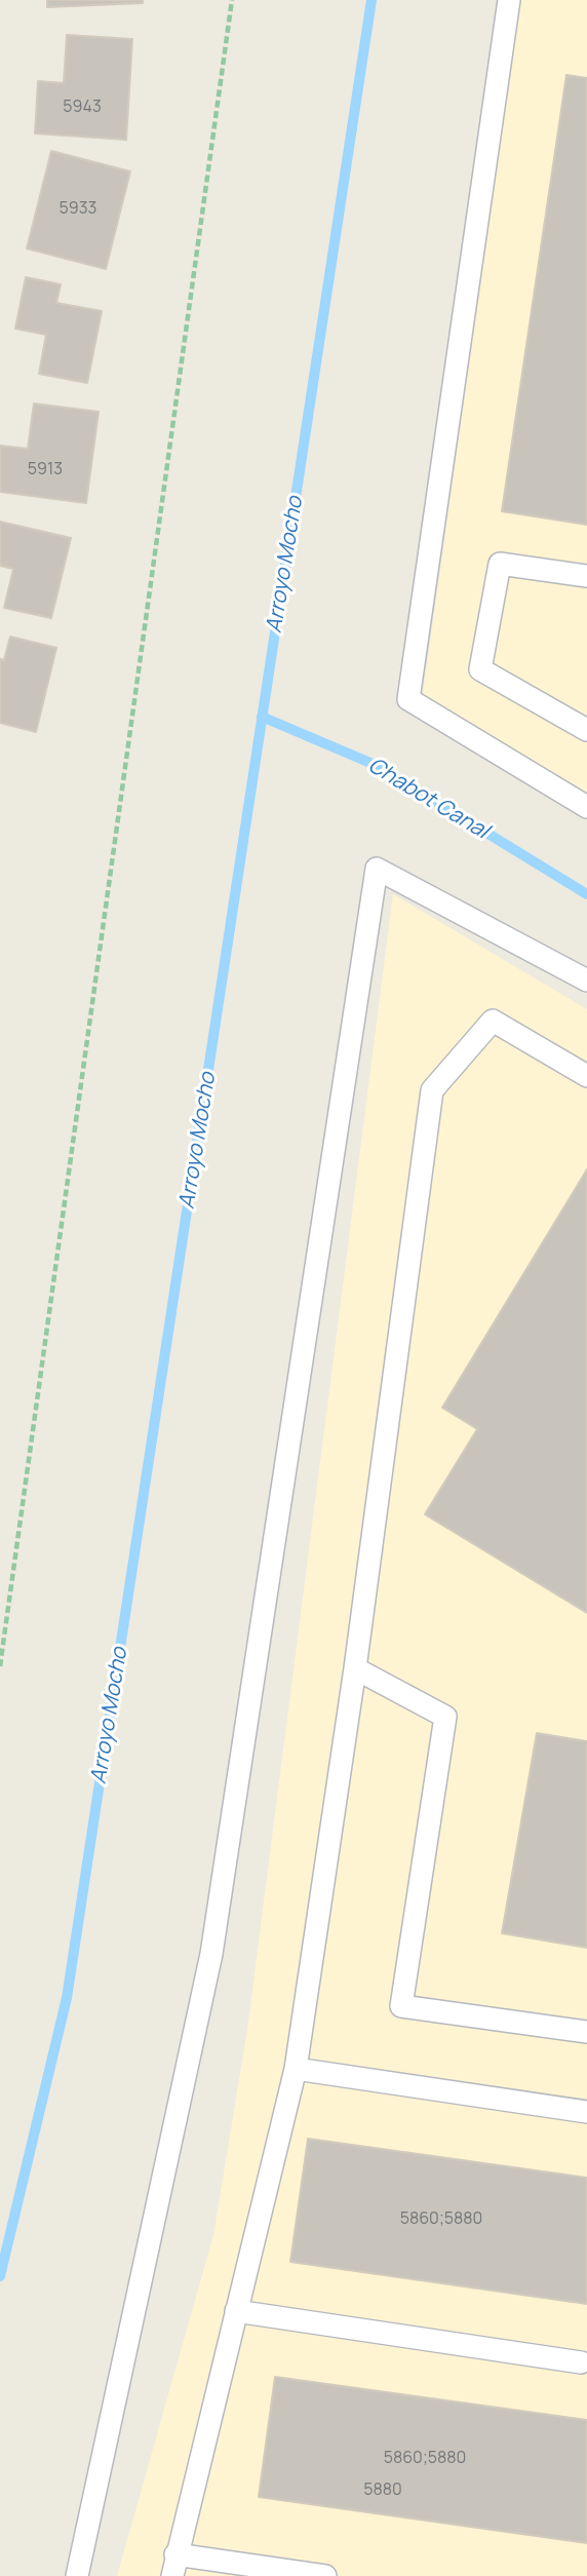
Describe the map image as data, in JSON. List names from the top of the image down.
{
  "water": ["Arroyo Mocho", "Chabot Canal"],
  "house_numbers": [
    "5943",
    "5933",
    "5913",
    "5860;5880",
    "5860;5880",
    "5880"
  ]
}
